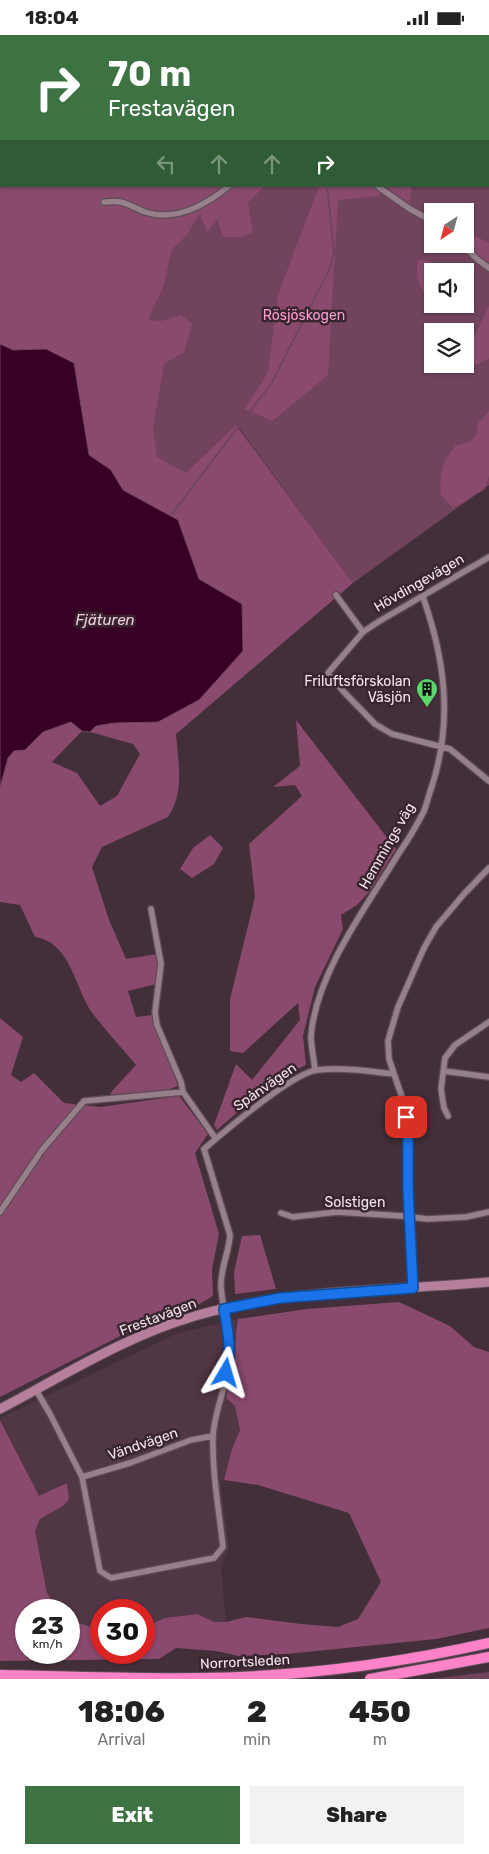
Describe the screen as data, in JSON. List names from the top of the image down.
{
  "streets": {
    "highway": ["Norrortsleden"],
    "street": [
      "Hövdingevägen",
      "Hemmings väg",
      "Spånvägen",
      "Solstigen",
      "Frestavägen",
      "Vändvägen"
    ]
  },
  "crossings": [
    ["Hövdingevägen", "Hemmings väg"],
    ["Hemmings väg", "Spånvägen"]
  ],
  "water": ["Fjäturen"],
  "parks": ["Rösjöskogen"],
  "places": {
    "building": ["Friluftsförskolan Väsjön"]
  },
  "north": "bottom left",
  "page": {
    "status": "18:04",
    "turn": ["70 m", "Frestavägen"],
    "speed": "23 km/h",
    "limit": "30",
    "eta": [
      "18:06",
      "Arrival",
      "2",
      "min",
      "450",
      "m"
    ],
    "buttons": ["Exit", "Share"]
  }
}
